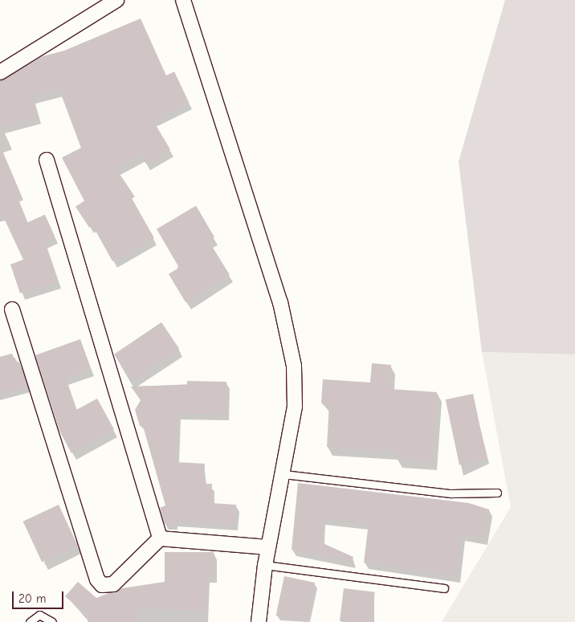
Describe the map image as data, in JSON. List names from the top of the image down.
{
  "scale_bar": "20 m"
}
